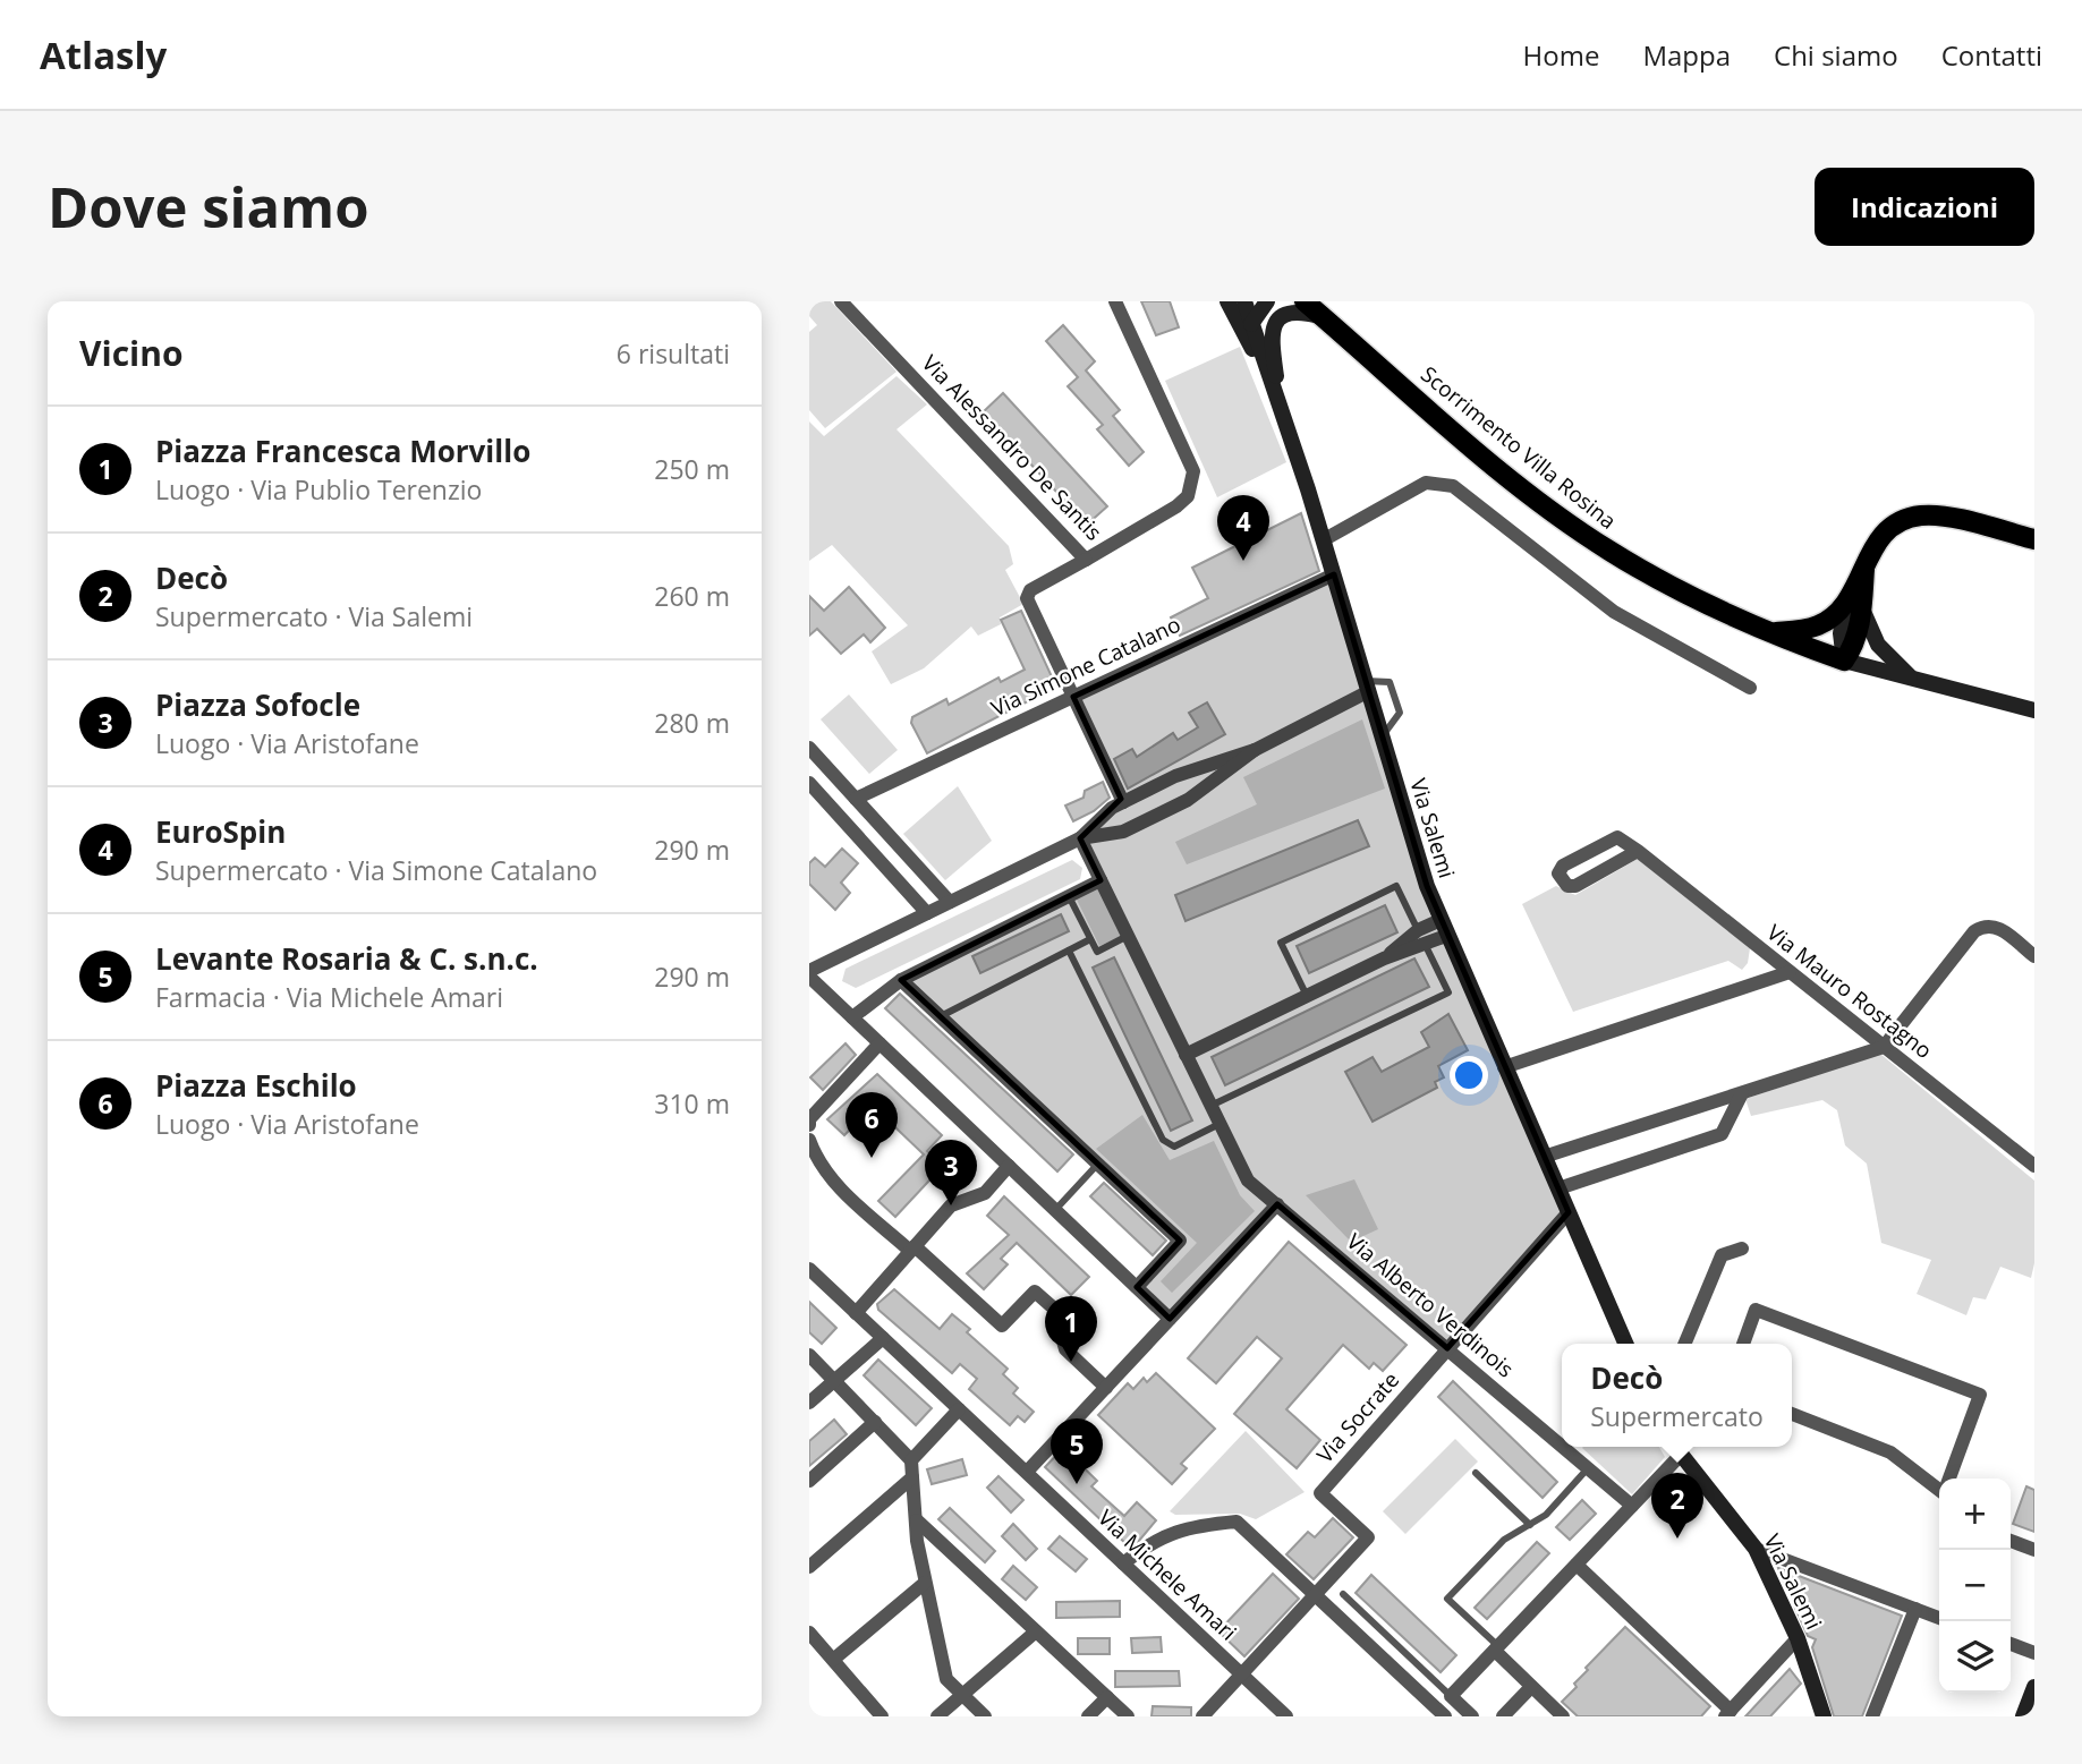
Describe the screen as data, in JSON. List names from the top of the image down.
{
  "streets": {
    "main road": ["Scorrimento Villa Rosina"],
    "street": [
      "Via Alessandro De Santis",
      "Via Simone Catalano",
      "Via Salemi",
      "Via Mauro Rostagno",
      "Via Alberto Verdinois",
      "Via Socrate",
      "Via Michele Amari"
    ]
  },
  "crossings": [
    ["Via Simone Catalano", "Via Salemi"],
    ["Via Salemi", "Via Socrate"],
    ["Via Alberto Verdinois", "Via Socrate"],
    ["Via Socrate", "Via Michele Amari"]
  ],
  "page": {
    "header": "Atlasly",
    "nav": [
      "Home",
      "Mappa",
      "Chi siamo",
      "Contatti"
    ],
    "buttons": "Indicazioni",
    "title": "Dove siamo",
    "heading": ["Vicino", "6 risultati"],
    "list": [
      {
        "mark": "1",
        "name": "Piazza Francesca Morvillo",
        "note": "Luogo · Via Publio Terenzio",
        "value": "250 m"
      },
      {
        "mark": "2",
        "name": "Decò",
        "note": "Supermercato · Via Salemi",
        "value": "260 m"
      },
      {
        "mark": "3",
        "name": "Piazza Sofocle",
        "note": "Luogo · Via Aristofane",
        "value": "280 m"
      },
      {
        "mark": "4",
        "name": "EuroSpin",
        "note": "Supermercato · Via Simone Catalano",
        "value": "290 m"
      },
      {
        "mark": "5",
        "name": "Levante Rosaria & C. s.n.c.",
        "note": "Farmacia · Via Michele Amari",
        "value": "290 m"
      },
      {
        "mark": "6",
        "name": "Piazza Eschilo",
        "note": "Luogo · Via Aristofane",
        "value": "310 m"
      }
    ],
    "pins": [
      "4",
      "6",
      "3",
      "1",
      "5",
      "2"
    ],
    "popup": ["Decò", "Supermercato"],
    "map_buttons": ["+", "−"]
  }
}
